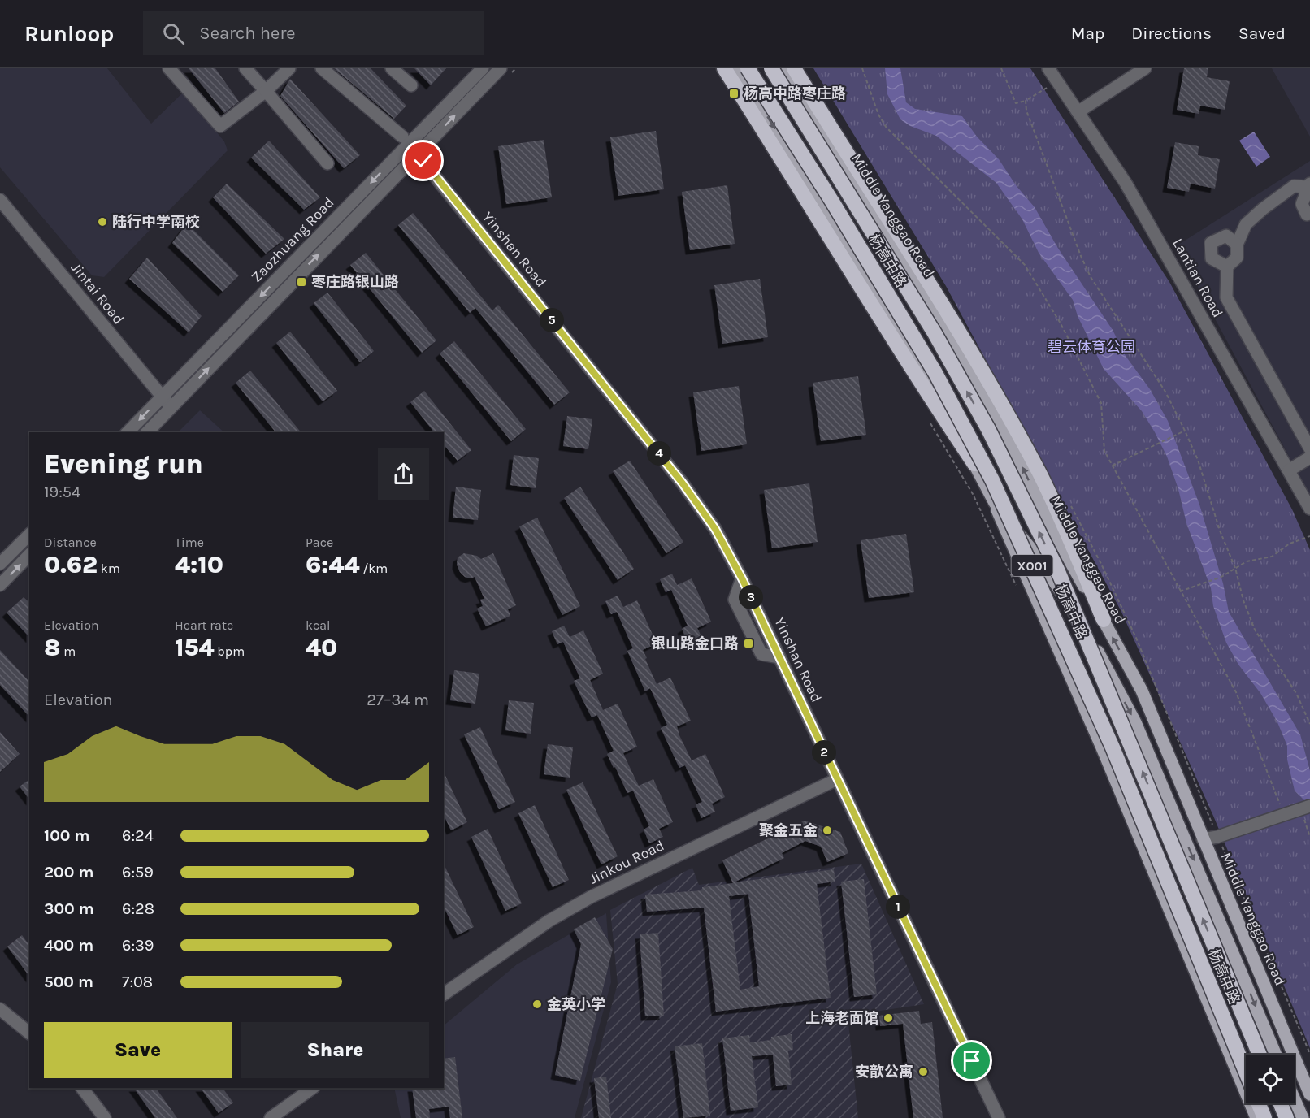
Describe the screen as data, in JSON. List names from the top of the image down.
{
  "streets": {
    "highway": ["杨高中路", "X001"],
    "main road": ["Middle Yanggao Road"],
    "street": [
      "Zaozhuang Road",
      "Yinshan Road",
      "Lantian Road",
      "Jintai Road",
      "Jinkou Road"
    ]
  },
  "crossings": [
    ["Zaozhuang Road", "Yinshan Road"],
    ["Zaozhuang Road", "Jintai Road"],
    ["Yinshan Road", "Jinkou Road"]
  ],
  "parks": ["碧云体育公园"],
  "places": {
    "transit": ["杨高中路枣庄路", "枣庄路银山路", "银山路金口路"],
    "other": [
      "陆行中学南校",
      "聚金五金",
      "金英小学",
      "上海老面馆",
      "安歆公寓"
    ]
  },
  "page": {
    "header": "Runloop",
    "search": "Search here",
    "nav": ["Map", "Directions", "Saved"],
    "pins": [
      "5",
      "4",
      "3",
      "2",
      "1"
    ],
    "heading": ["Evening run", "19:54"],
    "stats": [
      ["Distance", "0.62 km"],
      ["Time", "4:10"],
      ["Pace", "6:44 /km"],
      ["Elevation", "8 m"],
      ["Heart rate", "154 bpm"],
      ["kcal", "40"]
    ],
    "chart": ["Elevation", "27–34 m"],
    "list": [
      {
        "name": "100 m",
        "note": "6:24"
      },
      {
        "name": "200 m",
        "note": "6:59"
      },
      {
        "name": "300 m",
        "note": "6:28"
      },
      {
        "name": "400 m",
        "note": "6:39"
      },
      {
        "name": "500 m",
        "note": "7:08"
      }
    ],
    "buttons": ["Save", "Share"]
  }
}
